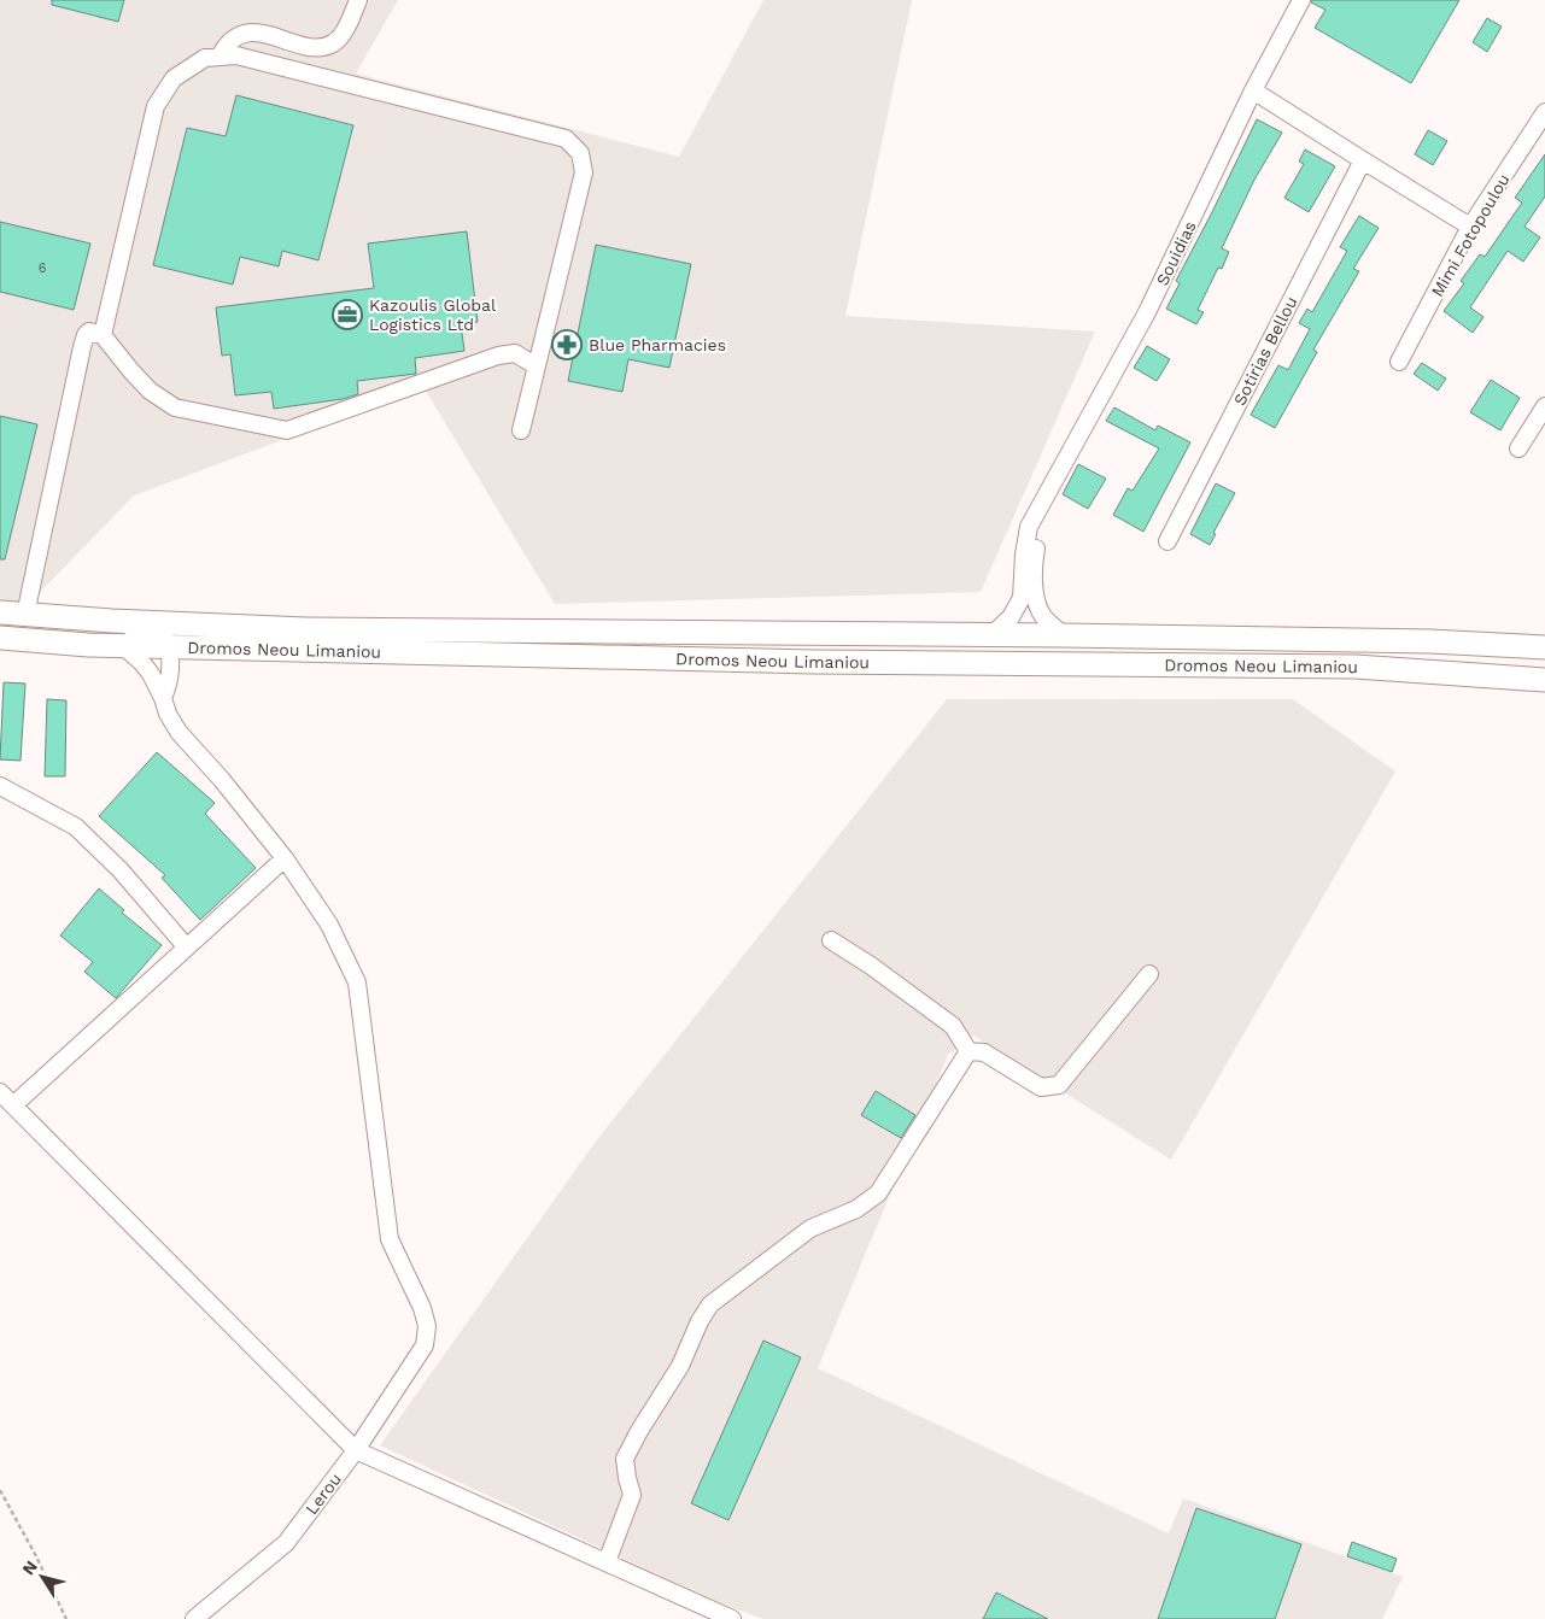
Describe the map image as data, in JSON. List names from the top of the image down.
{
  "streets": {
    "main road": ["Dromos Neou Limaniou"],
    "street": [
      "Mimi Fotopoulou",
      "Souidias",
      "Sotirias Bellou",
      "Lerou"
    ]
  },
  "crossings": [
    ["Souidias", "Dromos Neou Limaniou"]
  ],
  "places": {
    "office": ["Kazoulis Global Logistics Ltd"],
    "pharmacy": ["Blue Pharmacies"]
  },
  "house_numbers": ["6"],
  "north": "top left"
}
